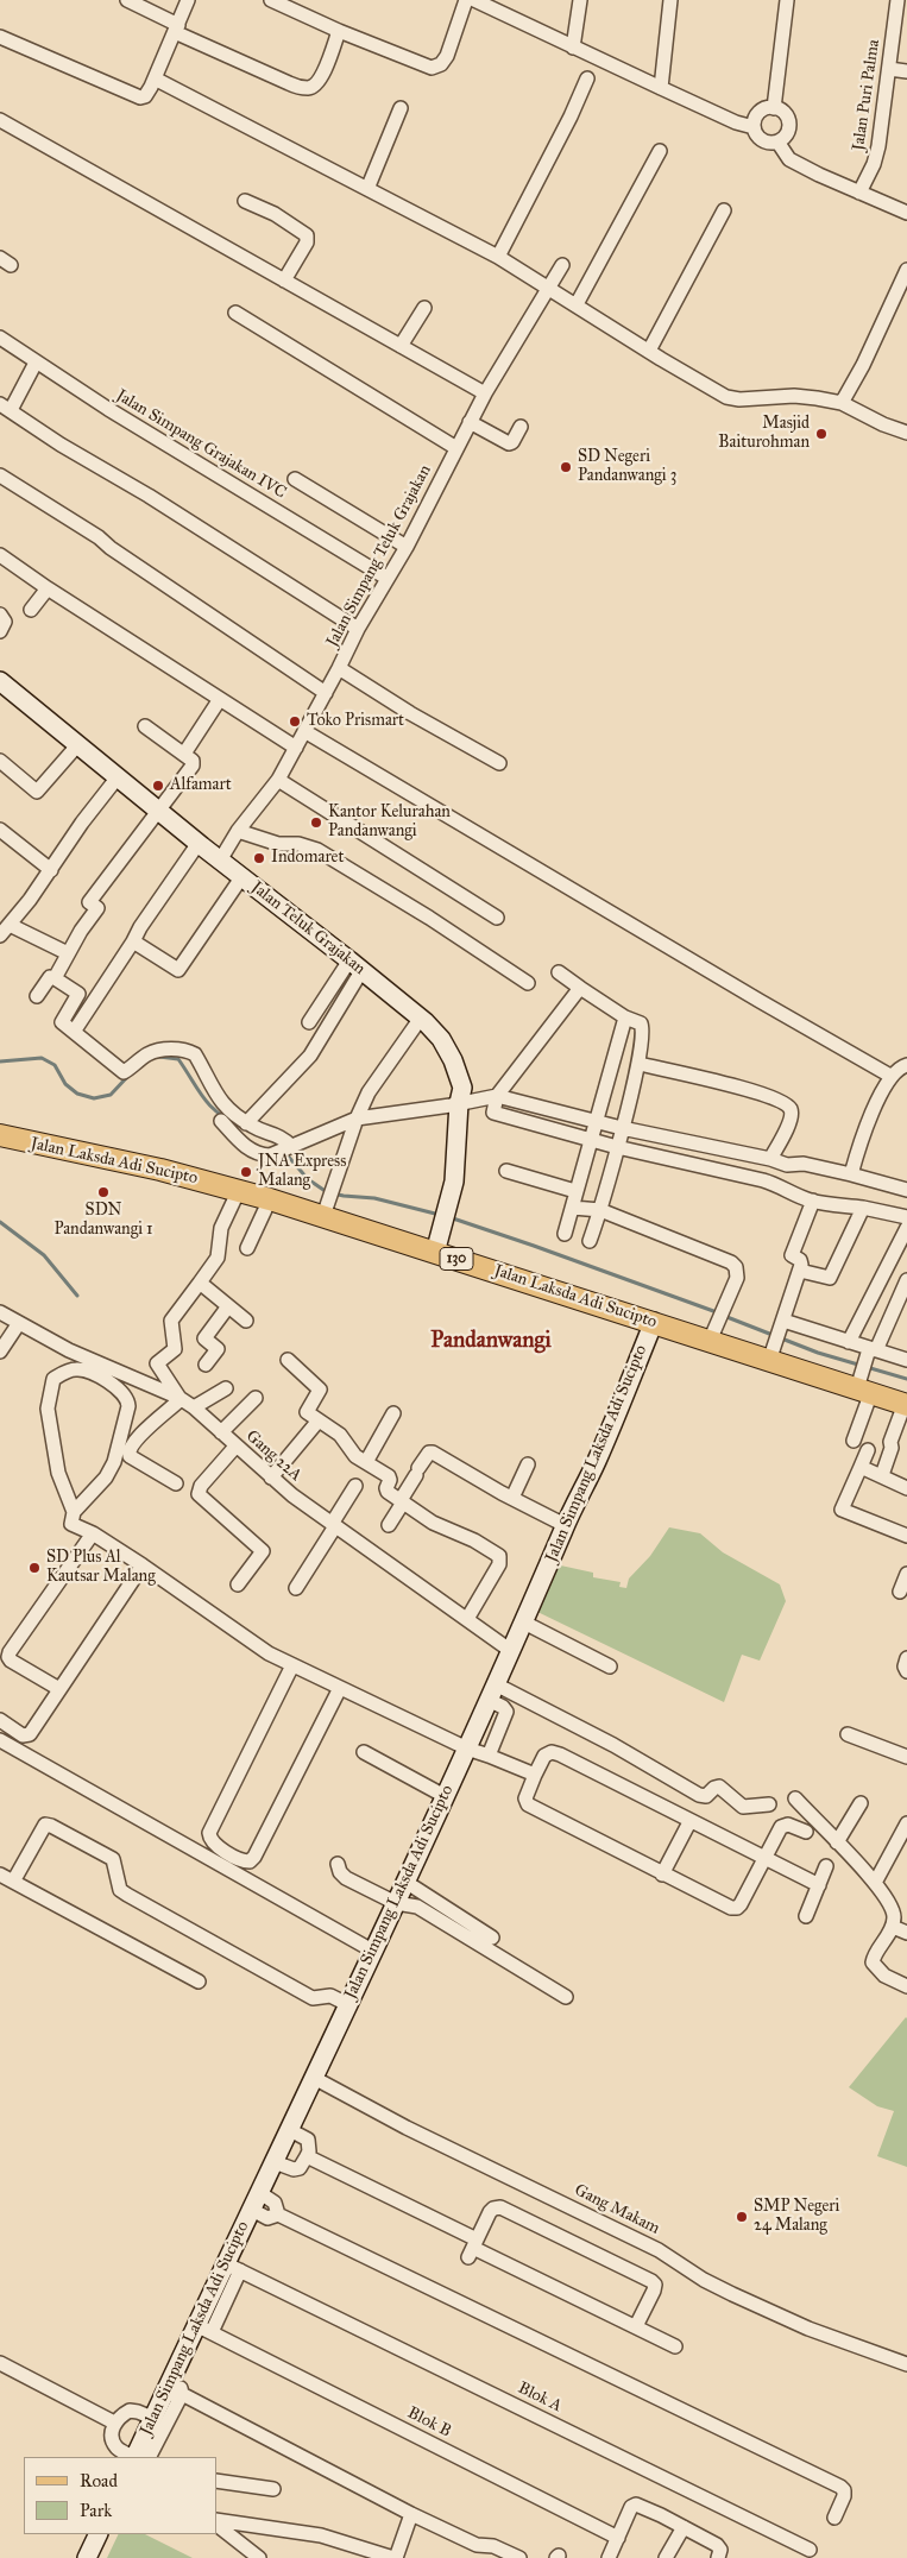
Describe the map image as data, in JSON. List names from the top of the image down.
{
  "streets": {
    "main road": ["Jalan Laksda Adi Sucipto", "130"],
    "street": [
      "Jalan Puri Palma",
      "Jalan Simpang Grajakan IVC",
      "Jalan Simpang Teluk Grajakan",
      "Jalan Teluk Grajakan",
      "Jalan Simpang Laksda Adi Sucipto",
      "Gang 22A",
      "Gang Makam",
      "Blok A",
      "Blok B"
    ]
  },
  "crossings": [
    ["Jalan Simpang Grajakan IVC", "Jalan Simpang Teluk Grajakan"],
    ["Jalan Simpang Teluk Grajakan", "Jalan Teluk Grajakan"],
    ["Jalan Teluk Grajakan", "Jalan Laksda Adi Sucipto"],
    ["Jalan Laksda Adi Sucipto", "Jalan Simpang Laksda Adi Sucipto"],
    ["Jalan Simpang Laksda Adi Sucipto", "Gang 22A"],
    ["Jalan Simpang Laksda Adi Sucipto", "Gang Makam"],
    ["Jalan Simpang Laksda Adi Sucipto", "Blok A"],
    ["Jalan Simpang Laksda Adi Sucipto", "Blok B"]
  ],
  "districts": ["Pandanwangi"],
  "places": [
    "Masjid Baiturohman",
    "SD Negeri Pandanwangi 3",
    "Toko Prismart",
    "Alfamart",
    "Kantor Kelurahan Pandanwangi",
    "Indomaret",
    "JNA Express Malang",
    "SDN Pandanwangi 1",
    "SD Plus Al Kautsar Malang",
    "SMP Negeri 24 Malang"
  ],
  "legend": ["Road", "Park"]
}
